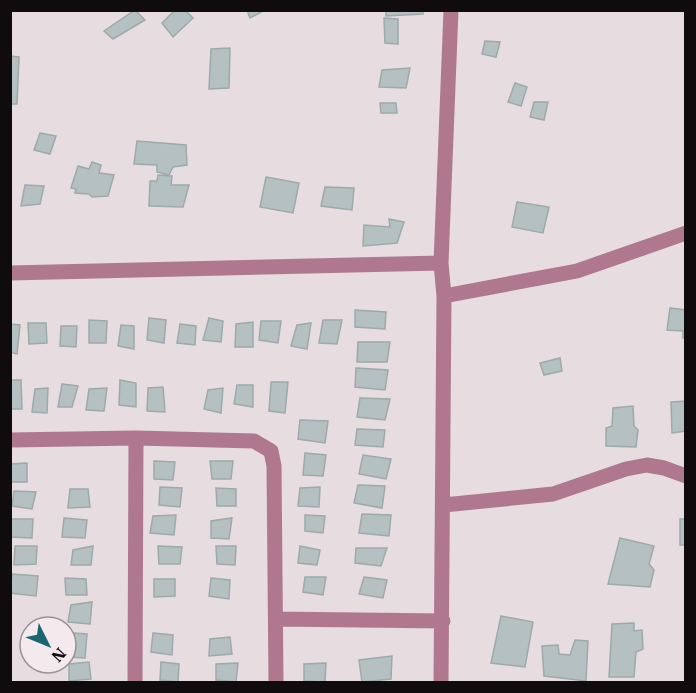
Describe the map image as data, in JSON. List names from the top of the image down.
{
  "north": "bottom right"
}
